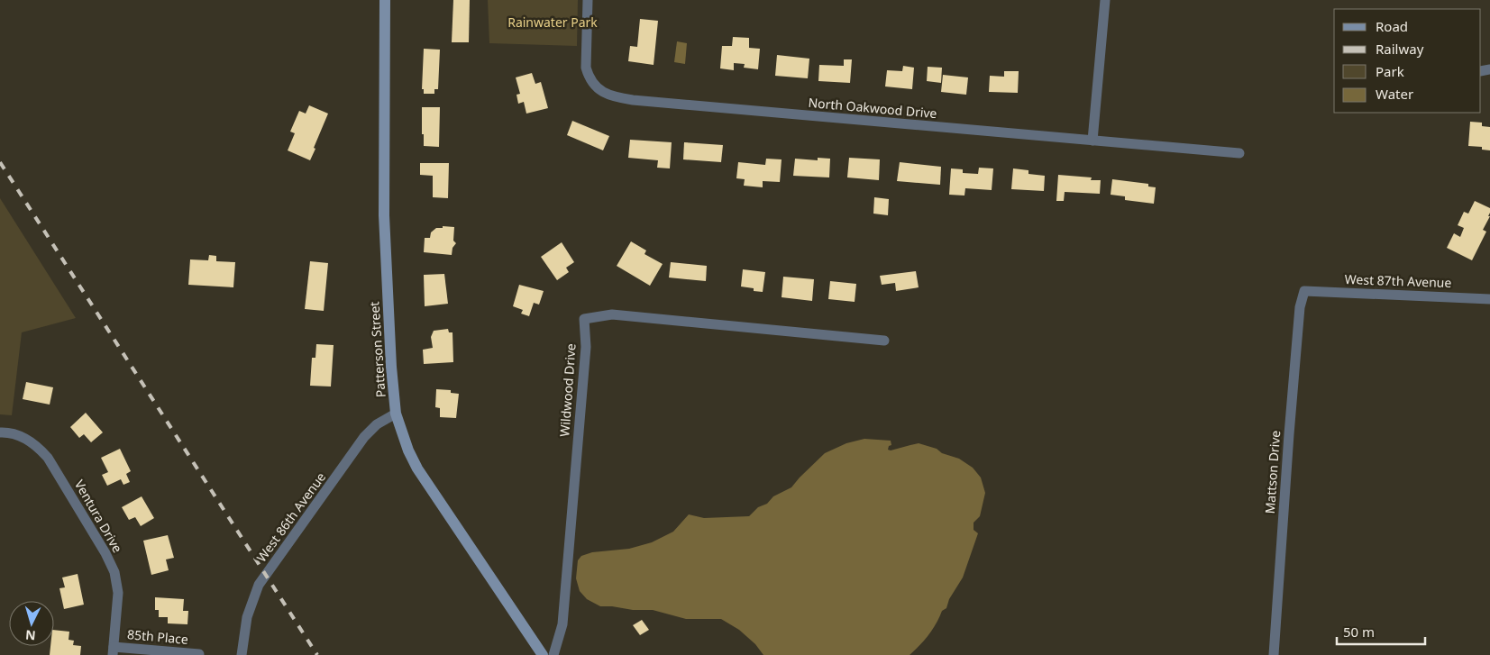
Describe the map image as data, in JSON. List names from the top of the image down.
{
  "streets": {
    "street": [
      "North Oakwood Drive",
      "West 87th Avenue",
      "Patterson Street",
      "Wildwood Drive",
      "Mattson Drive",
      "Ventura Drive",
      "West 86th Avenue",
      "85th Place"
    ]
  },
  "crossings": [
    ["West 87th Avenue", "Mattson Drive"],
    ["Patterson Street", "West 86th Avenue"],
    ["Ventura Drive", "85th Place"]
  ],
  "parks": ["Rainwater Park"],
  "legend": [
    "Road",
    "Railway",
    "Park",
    "Water"
  ],
  "scale_bar": "50 m",
  "north": "bottom"
}
